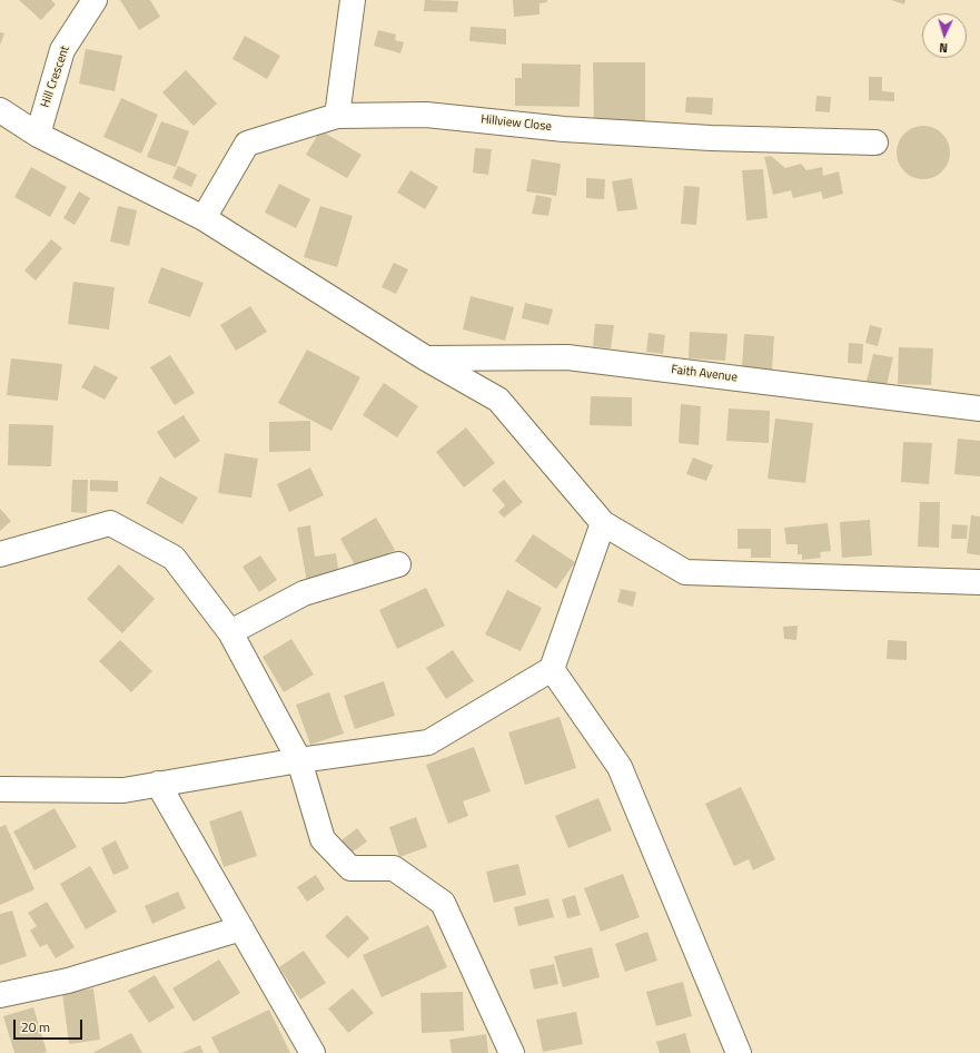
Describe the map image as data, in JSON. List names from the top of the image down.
{
  "streets": {
    "street": ["Hill Crescent", "Hillview Close", "Faith Avenue"]
  },
  "scale_bar": "20 m",
  "north": "bottom"
}
